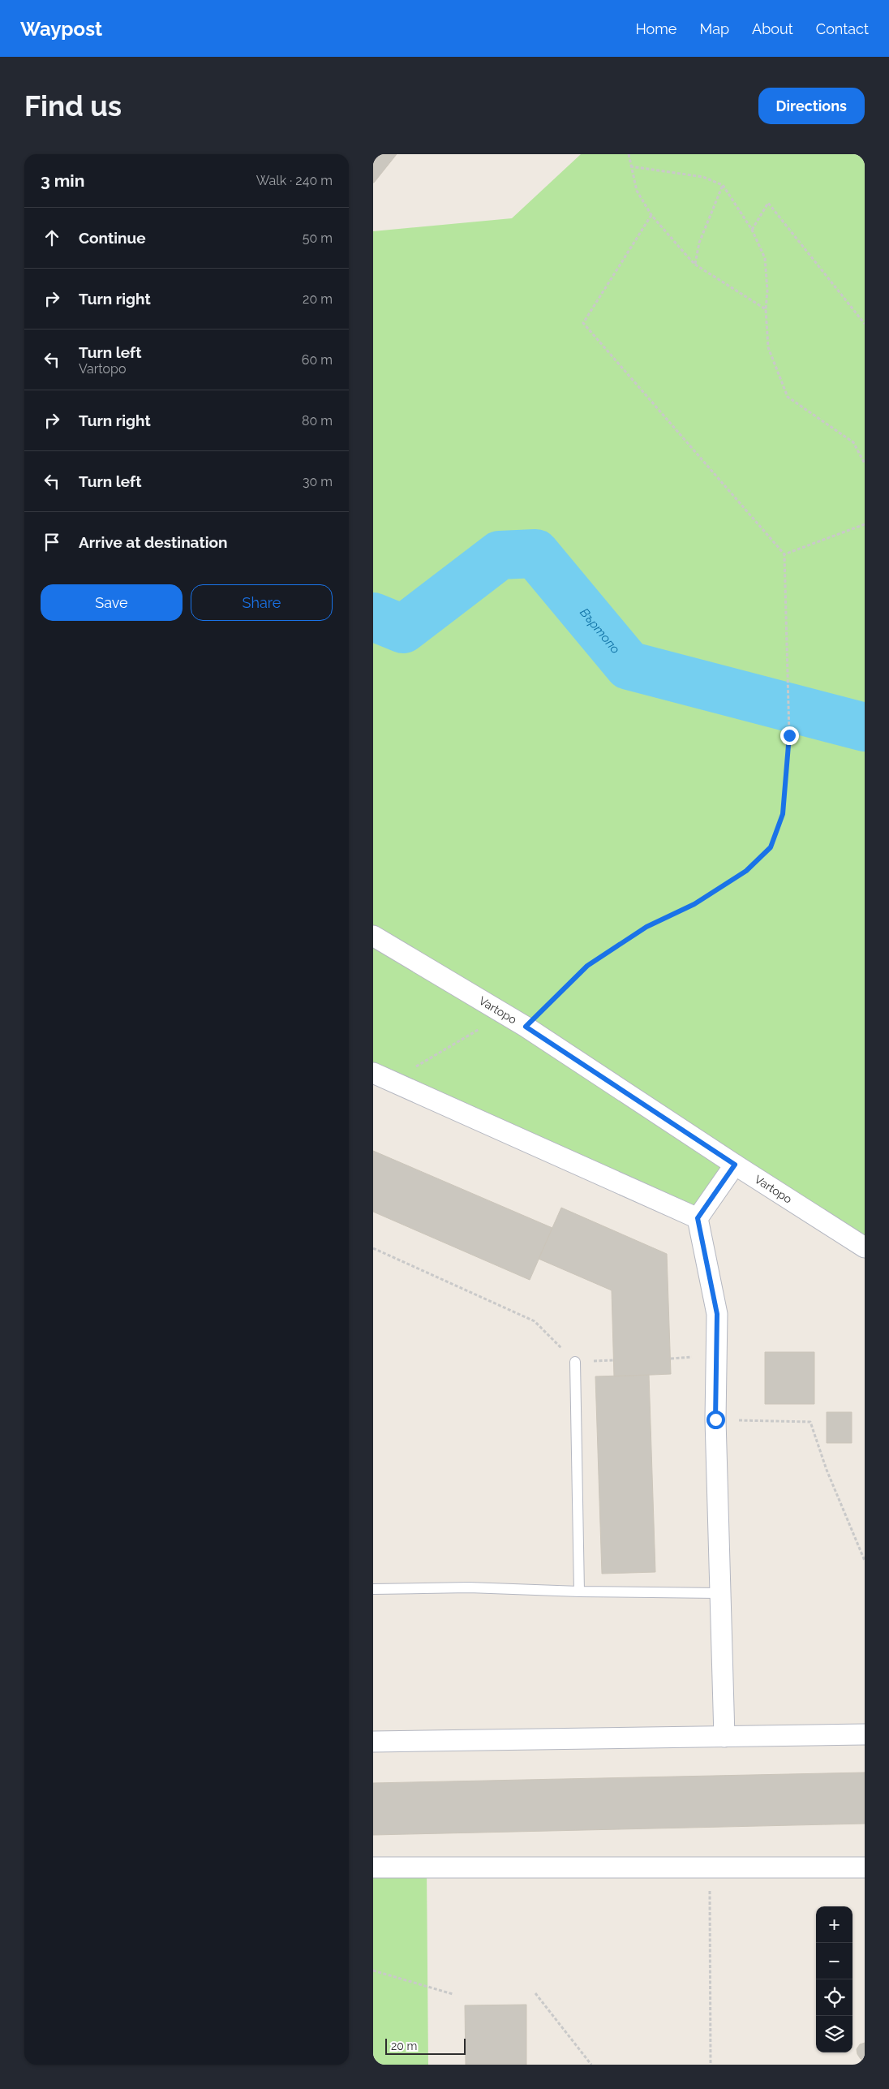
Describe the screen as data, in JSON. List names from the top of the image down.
{
  "streets": {
    "street": ["Vartopo"]
  },
  "water": ["Въртопо"],
  "scale_bar": "20 m",
  "page": {
    "header": "Waypost",
    "nav": [
      "Home",
      "Map",
      "About",
      "Contact"
    ],
    "buttons": [
      "Directions",
      ["Save", "Share"]
    ],
    "title": "Find us",
    "heading": ["3 min", "Walk · 240 m"],
    "list": [
      ["Continue", "50 m"],
      ["Turn right", "20 m"],
      ["Turn left", "Vartopo", "60 m"],
      ["Turn right", "80 m"],
      ["Turn left", "30 m"],
      "Arrive at destination"
    ],
    "map_buttons": ["+", "−"],
    "scale": "20 m"
  }
}
